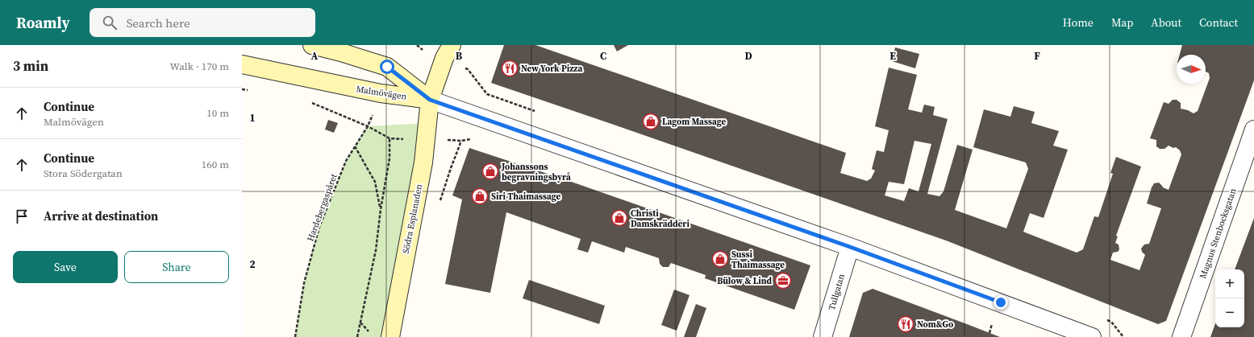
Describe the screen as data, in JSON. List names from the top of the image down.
{
  "streets": {
    "street": [
      "Malmövägen",
      "Södra Esplanaden",
      "Magnus Stenbocksgatan",
      "Tullgatan"
    ],
    "path": ["Hardebergaspåret"]
  },
  "crossings": [
    ["Malmövägen", "Södra Esplanaden"]
  ],
  "places": {
    "restaurant": ["New York Pizza", "Nom&Go"],
    "shop": [
      "Lagom Massage",
      "Johanssons begravningsbyrå",
      "Siri Thaimassage",
      "Christi Damskrädderi",
      "Sussi Thaimassage"
    ],
    "office": ["Bülow & Lind"]
  },
  "north": "right",
  "page": {
    "header": "Roamly",
    "search": "Search here",
    "nav": [
      "Home",
      "Map",
      "About",
      "Contact"
    ],
    "heading": ["3 min", "Walk · 170 m"],
    "list": [
      ["Continue", "Malmövägen", "10 m"],
      ["Continue", "Stora Södergatan", "160 m"],
      "Arrive at destination"
    ],
    "buttons": ["Save", "Share"],
    "map_buttons": ["+", "−"]
  },
  "grid": {
    "columns": [
      "A",
      "B",
      "C",
      "D",
      "E",
      "F"
    ],
    "rows": ["1", "2"]
  }
}
